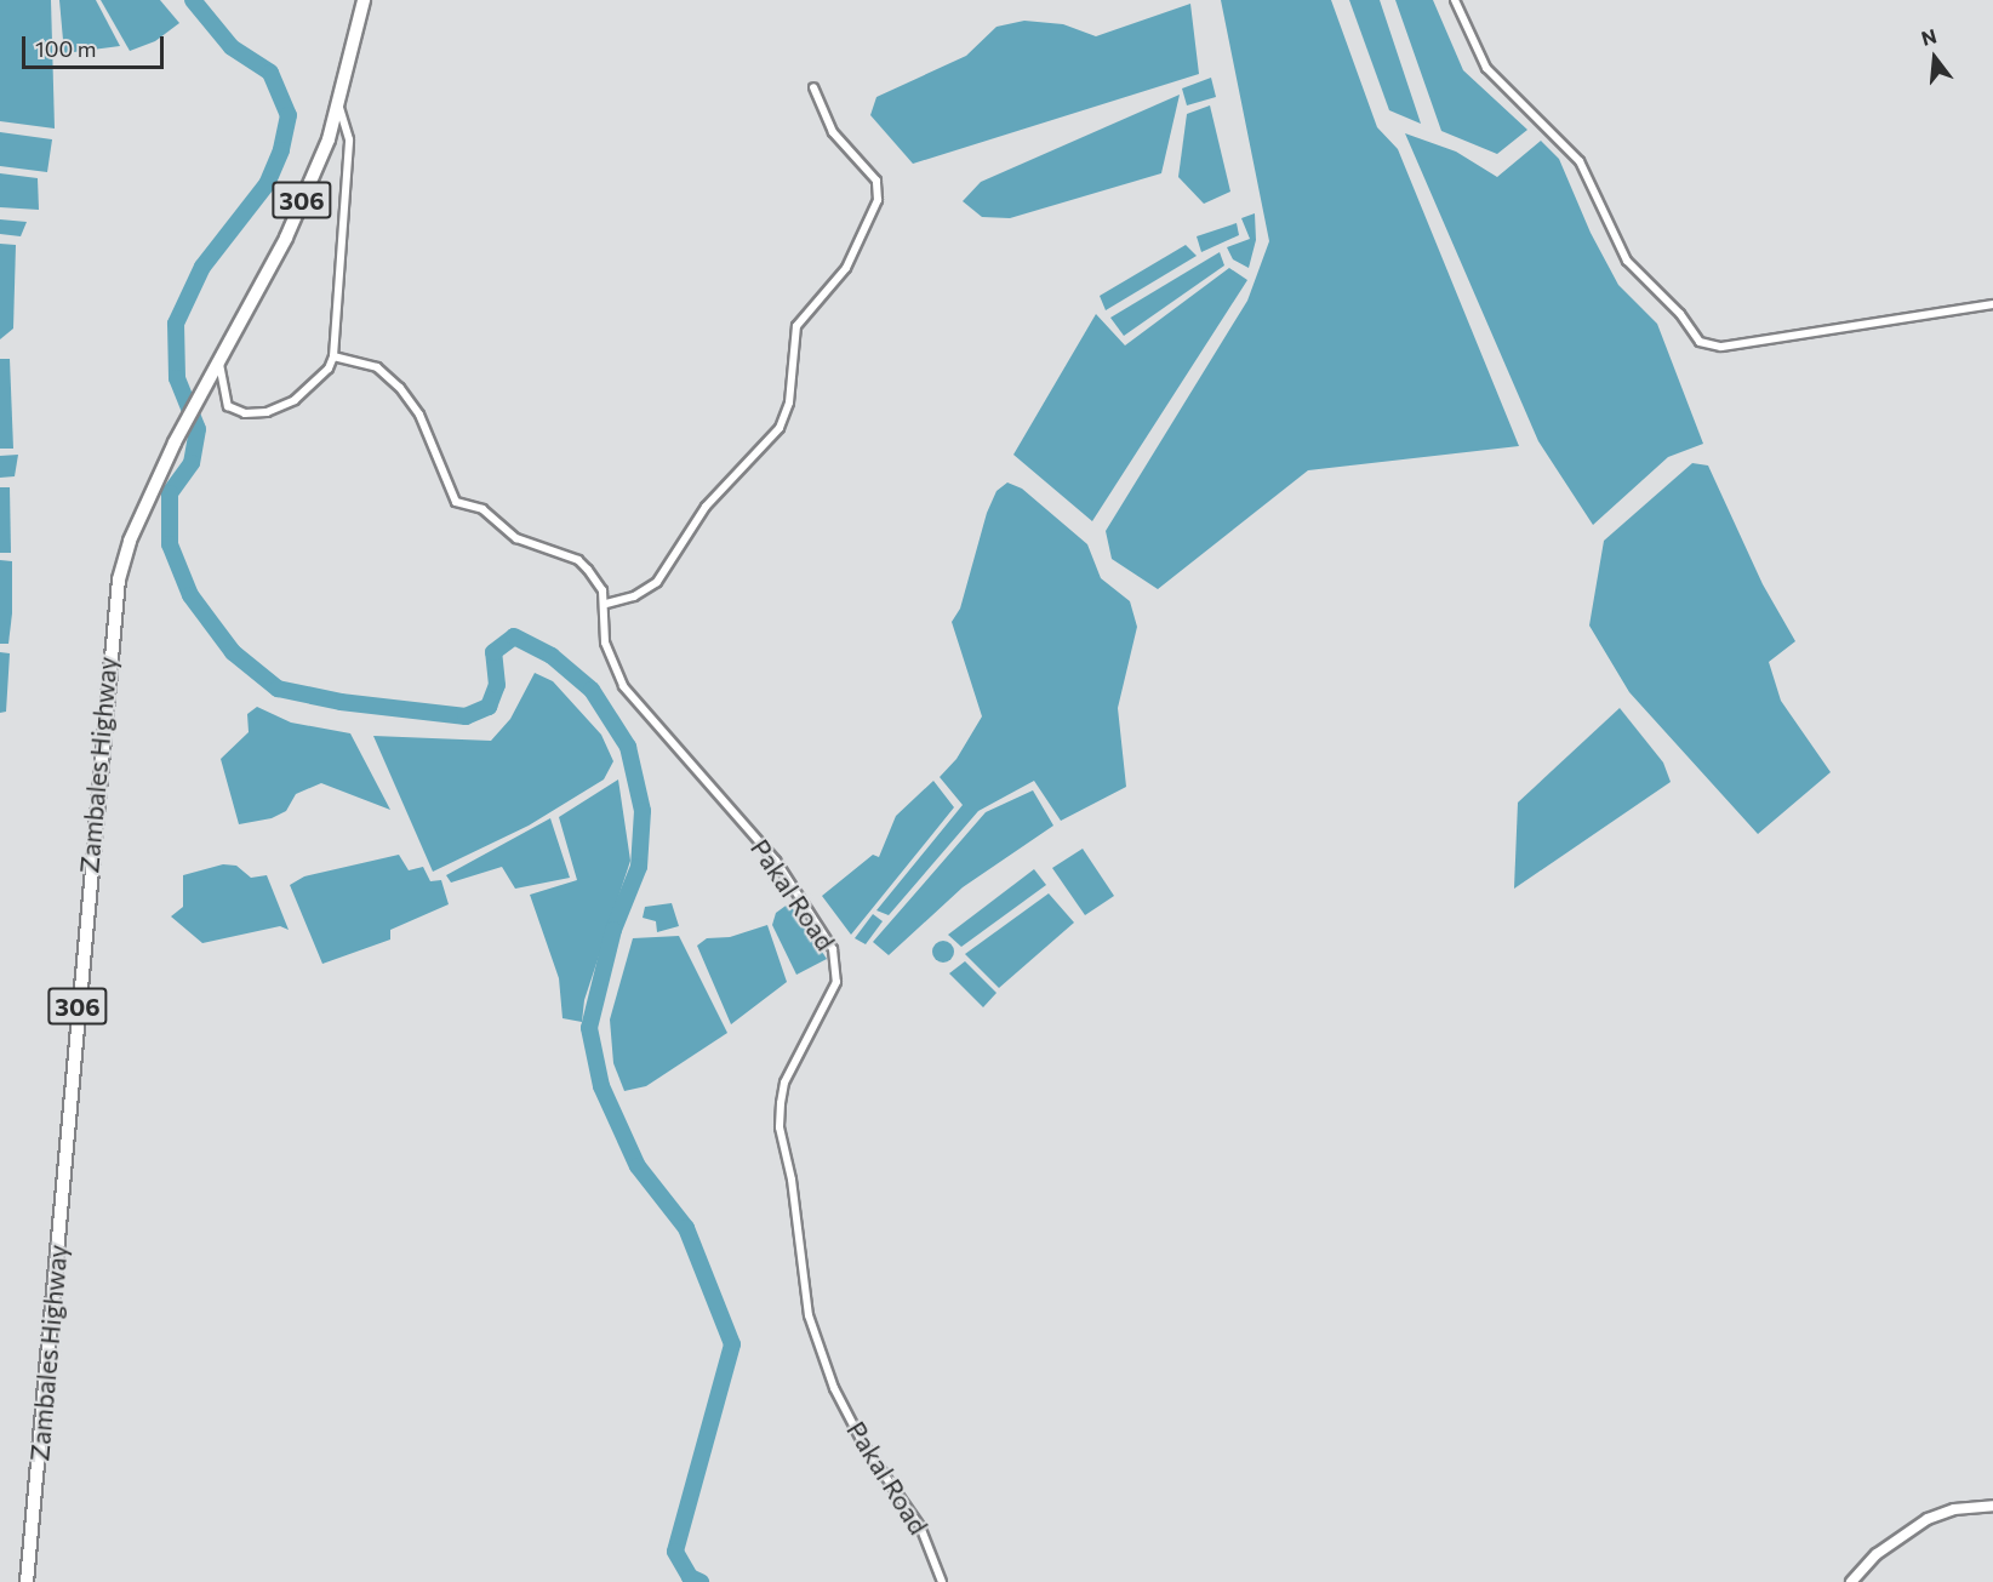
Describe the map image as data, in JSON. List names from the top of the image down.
{
  "streets": {
    "main road": ["306", "Zambales Highway"],
    "street": ["Pakal Road"]
  },
  "scale_bar": "100 m",
  "north": "top"
}
